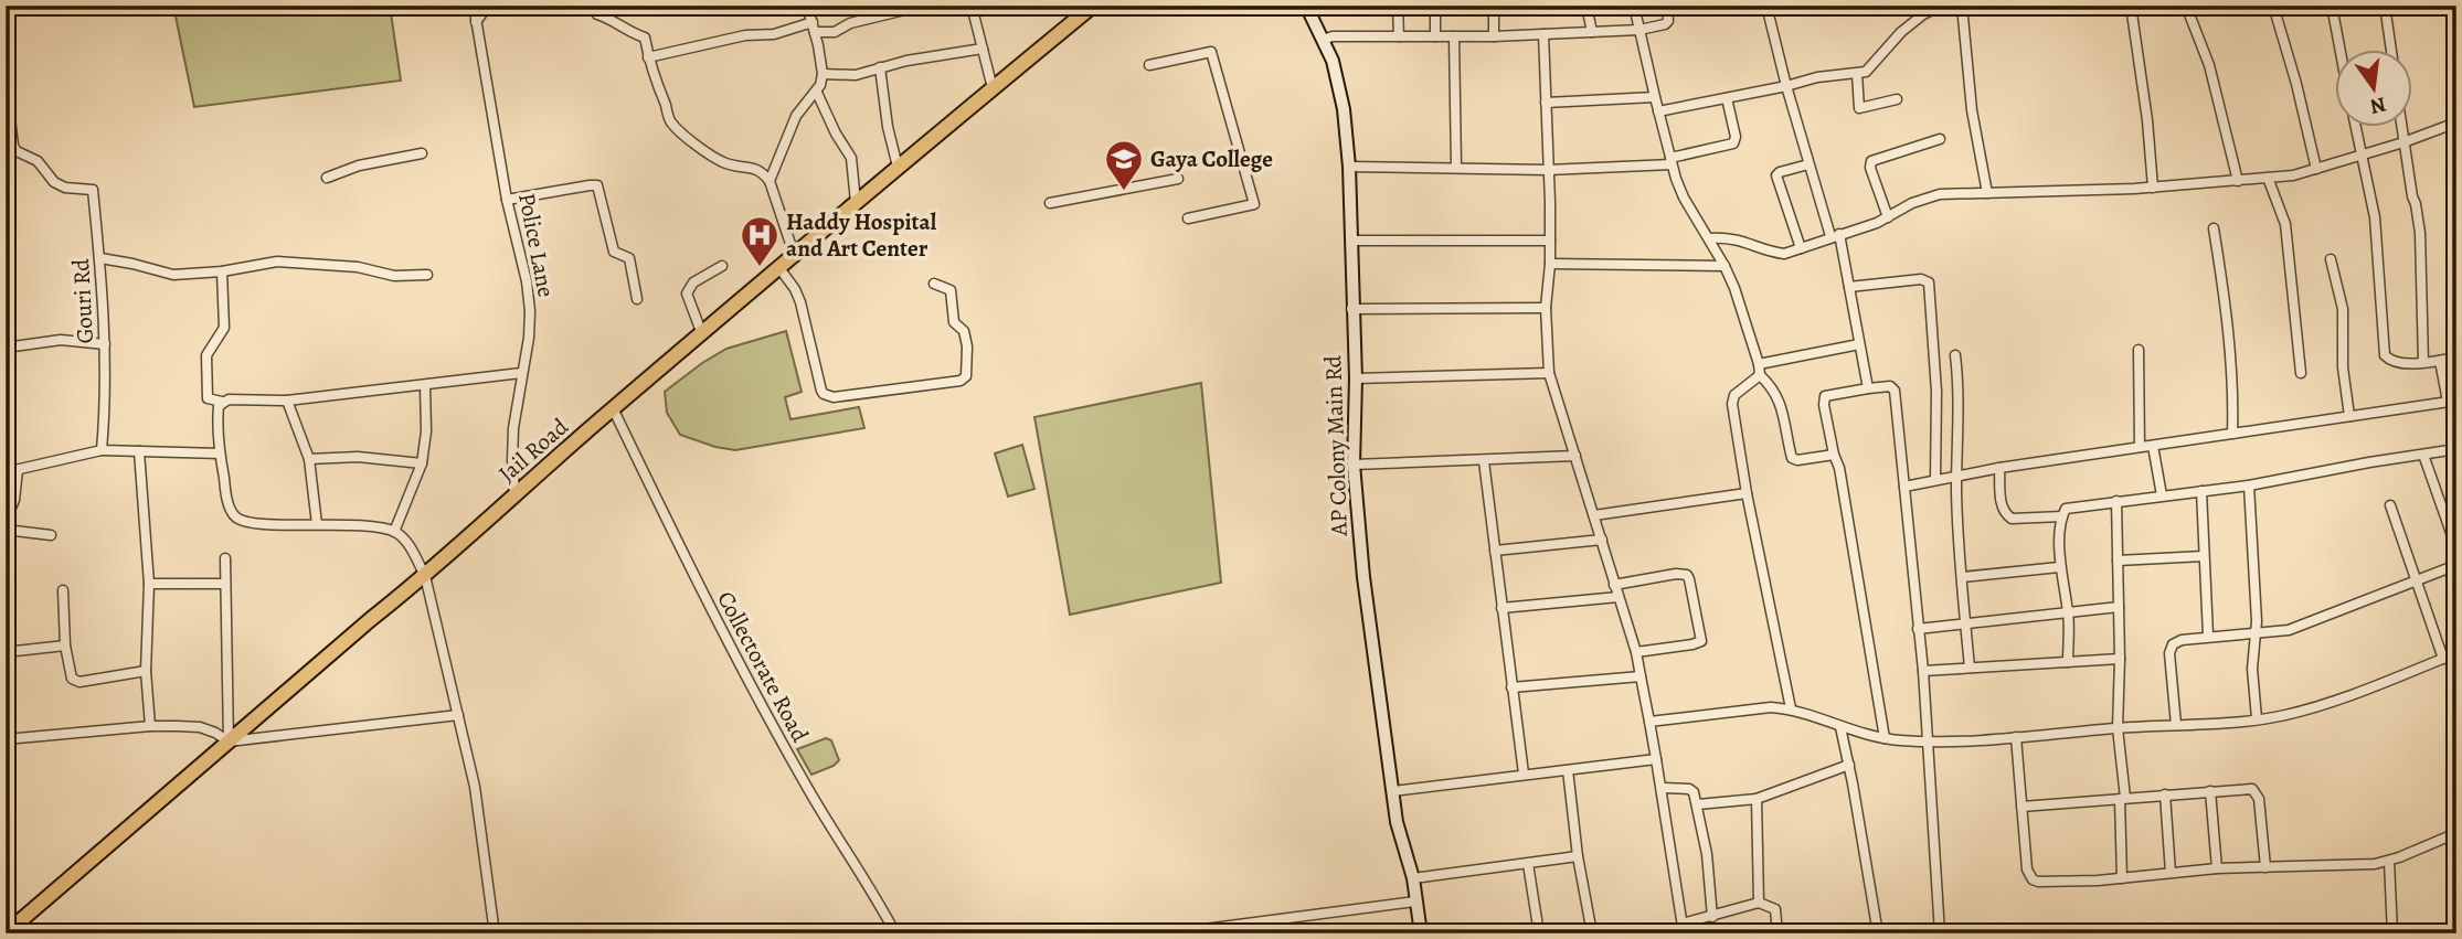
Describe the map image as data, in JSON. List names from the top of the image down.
{
  "streets": {
    "main road": ["Jail Road"],
    "street": [
      "Police Lane",
      "Gouri Rd",
      "AP Colony Main Rd",
      "Collectorate Road"
    ]
  },
  "crossings": [
    ["Police Lane", "Jail Road"],
    ["Jail Road", "Collectorate Road"]
  ],
  "places": {
    "school or university": ["Gaya College"],
    "hospital": ["Haddy Hospital and Art Center"]
  },
  "north": "bottom"
}
